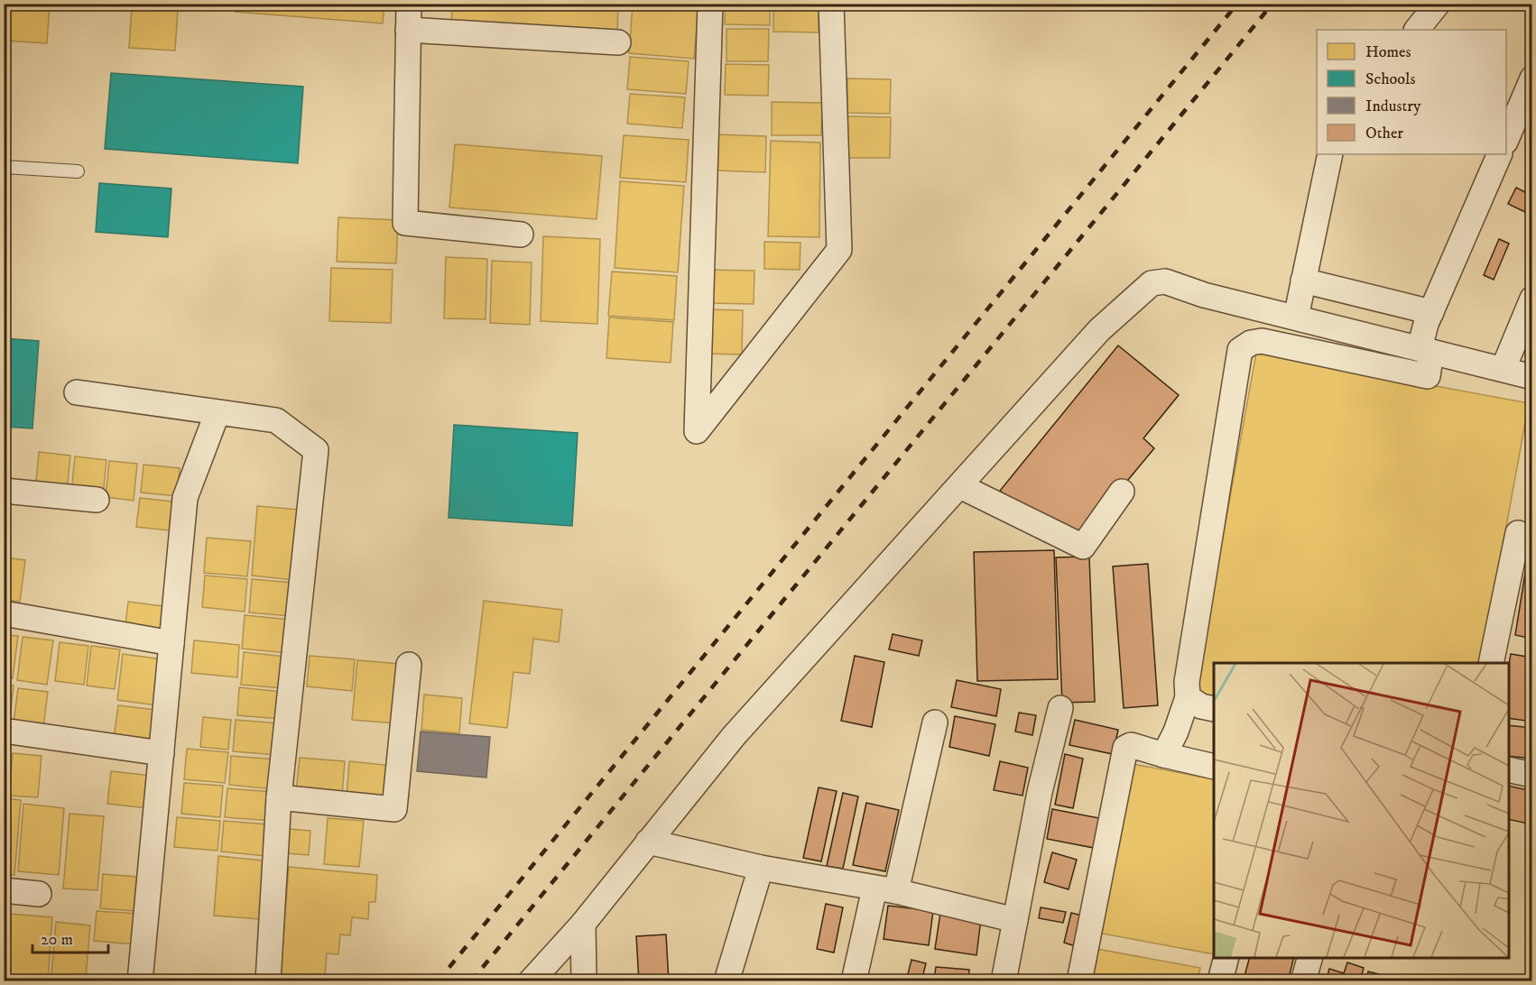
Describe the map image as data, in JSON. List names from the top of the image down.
{
  "legend": [
    "Homes",
    "Schools",
    "Industry",
    "Other"
  ],
  "scale_bar": "20 m"
}
